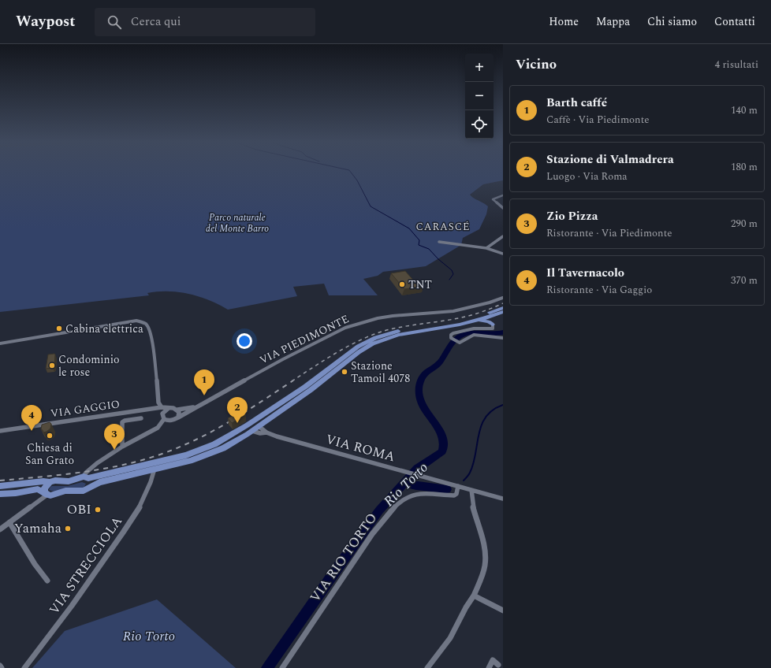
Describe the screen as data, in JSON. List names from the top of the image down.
{
  "streets": {
    "street": [
      "VIA PIEDIMONTE",
      "VIA GAGGIO",
      "VIA ROMA",
      "VIA RIO TORTO",
      "VIA STRECCIOLA"
    ]
  },
  "crossings": [
    ["VIA PIEDIMONTE", "VIA GAGGIO"],
    ["VIA ROMA", "VIA RIO TORTO"]
  ],
  "districts": ["CARASCÉ"],
  "water": ["Rio Torto"],
  "parks": ["Parco naturale del Monte Barro", "Rio Torto"],
  "places": [
    "TNT",
    "Cabina elettrica",
    "Condominio le rose",
    "Stazione Tamoil 4078",
    "Chiesa di San Grato",
    "OBI",
    "Yamaha"
  ],
  "page": {
    "header": "Waypost",
    "search": "Cerca qui",
    "nav": [
      "Home",
      "Mappa",
      "Chi siamo",
      "Contatti"
    ],
    "heading": ["Vicino", "4 risultati"],
    "map_buttons": ["+", "−"],
    "list": [
      {
        "mark": "1",
        "name": "Barth caffé",
        "note": "Caffè · Via Piedimonte",
        "value": "140 m"
      },
      {
        "mark": "2",
        "name": "Stazione di Valmadrera",
        "note": "Luogo · Via Roma",
        "value": "180 m"
      },
      {
        "mark": "3",
        "name": "Zio Pizza",
        "note": "Ristorante · Via Piedimonte",
        "value": "290 m"
      },
      {
        "mark": "4",
        "name": "Il Tavernacolo",
        "note": "Ristorante · Via Gaggio",
        "value": "370 m"
      }
    ],
    "pins": [
      "1",
      "2",
      "4",
      "3"
    ]
  }
}
